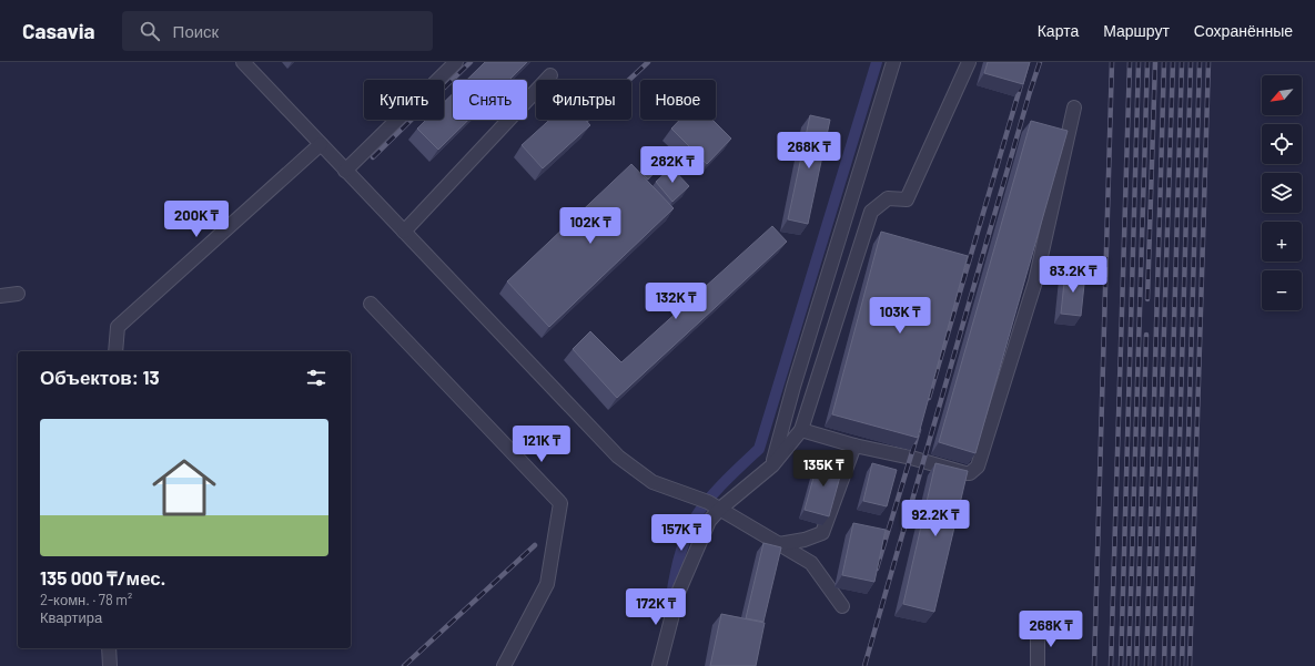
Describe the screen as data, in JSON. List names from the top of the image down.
{
  "north": "bottom left",
  "page": {
    "header": "Casavia",
    "search": "Поиск",
    "nav": ["Карта", "Маршрут", "Сохранённые"],
    "map_buttons": ["+", "−"],
    "chip": [
      "Купить",
      "Снять",
      "Фильтры",
      "Новое"
    ],
    "price": [
      "268K ₸",
      "282K ₸",
      "200K ₸",
      "102K ₸",
      "83.2K ₸",
      "132K ₸",
      "103K ₸",
      "121K ₸",
      "135K ₸",
      "92.2K ₸",
      "157K ₸",
      "172K ₸",
      "268K ₸"
    ],
    "heading": "Объектов: 13",
    "list": [
      {
        "name": "135 000 ₸/мес.",
        "note": "2-комн. · 78 m² · Квартира"
      }
    ]
  }
}
